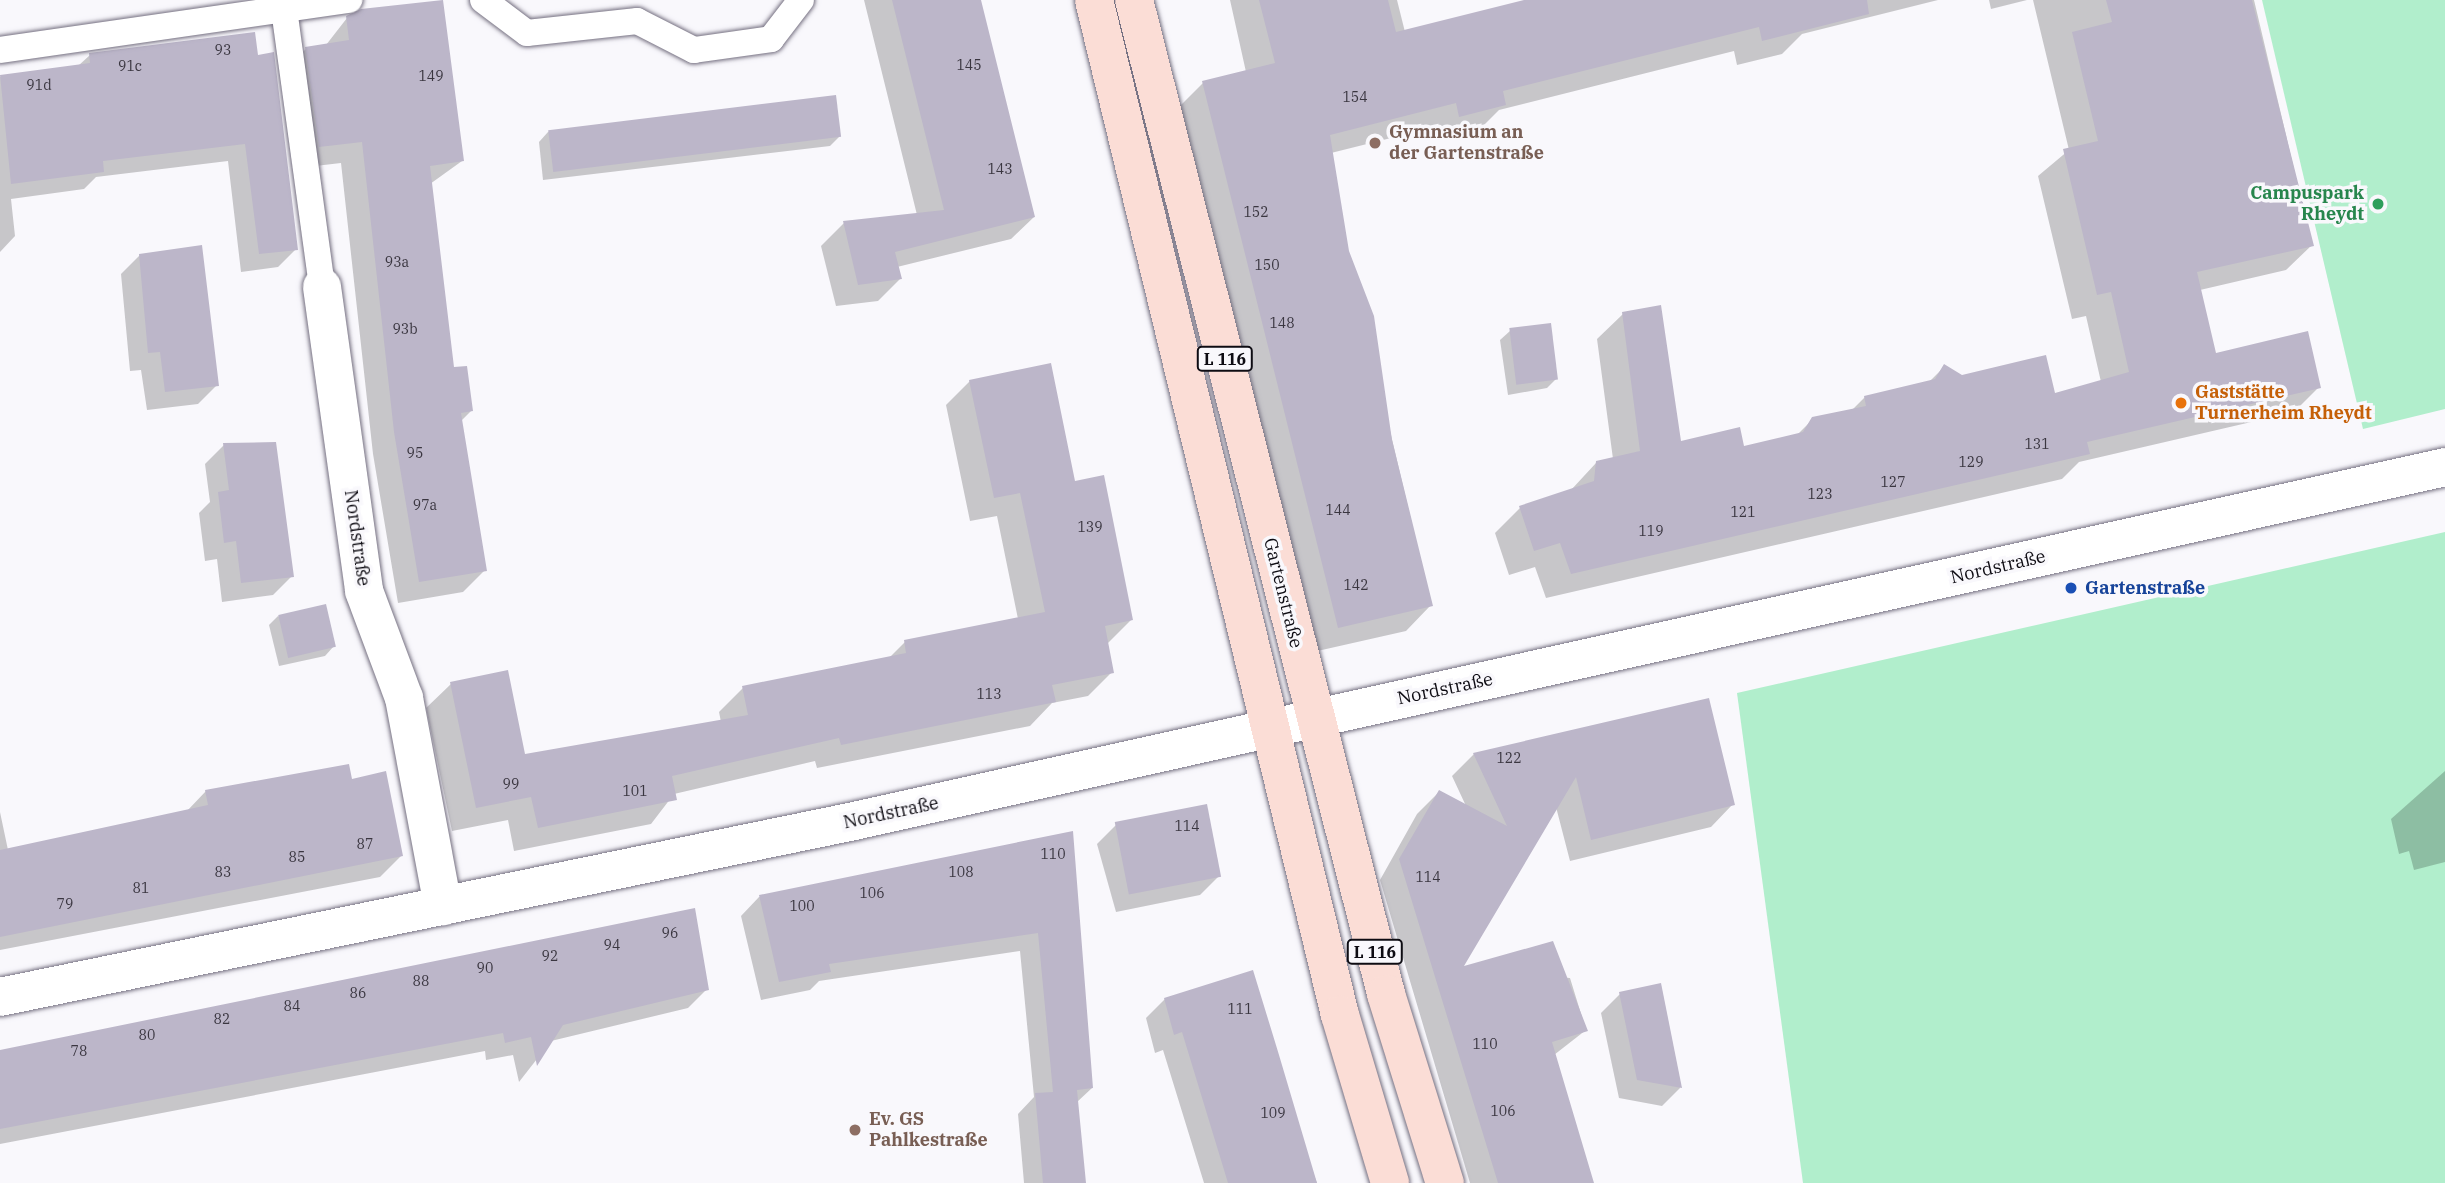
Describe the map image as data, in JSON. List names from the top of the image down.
{
  "streets": {
    "main road": ["L 116", "Gartenstraße"],
    "street": ["Nordstraße"]
  },
  "crossings": [
    ["L 116", "Nordstraße"],
    ["Nordstraße", "Gartenstraße"]
  ],
  "places": [
    "Gymnasium an der Gartenstraße",
    "Campuspark Rheydt",
    "Gaststätte Turnerheim Rheydt",
    "Gartenstraße",
    "Ev. GS Pahlkestraße"
  ],
  "house_numbers": [
    "93",
    "145",
    "91c",
    "149",
    "91d",
    "154",
    "143",
    "152",
    "93a",
    "150",
    "148",
    "93b",
    "131",
    "95",
    "129",
    "127",
    "123",
    "97a",
    "144",
    "121",
    "139",
    "119",
    "142",
    "113",
    "122",
    "99",
    "101",
    "114",
    "87",
    "110",
    "85",
    "83",
    "108",
    "114",
    "81",
    "106",
    "79",
    "100",
    "96",
    "94",
    "92",
    "90",
    "88",
    "86",
    "84",
    "111",
    "82",
    "80",
    "110",
    "78",
    "106",
    "109"
  ]
}
